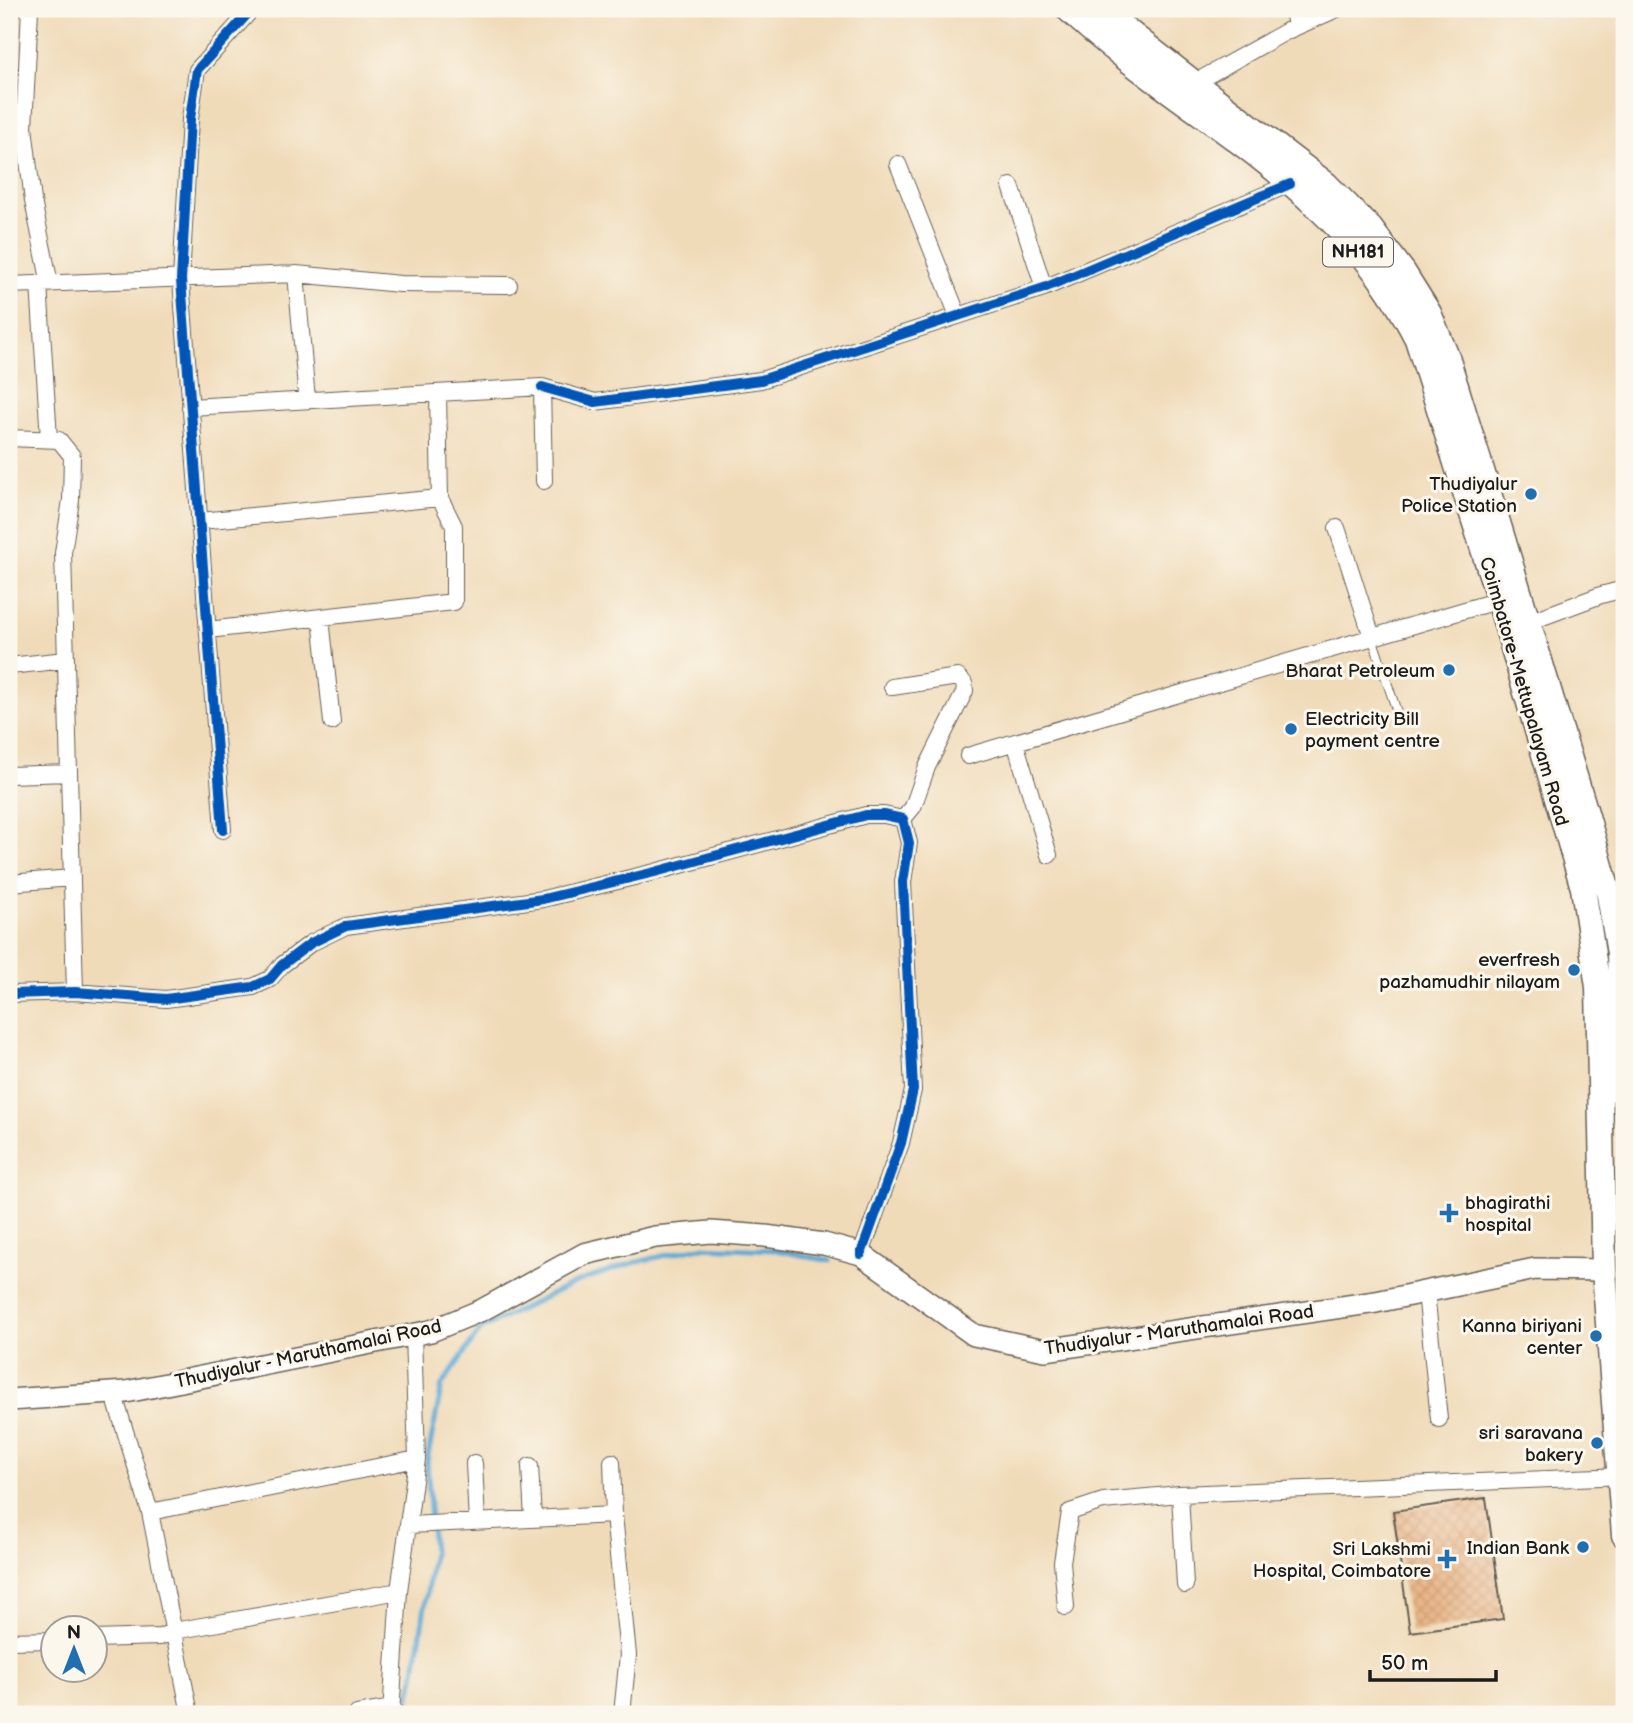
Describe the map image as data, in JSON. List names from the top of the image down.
{
  "streets": {
    "highway": ["NH181", "Coimbatore-Mettupalayam Road"],
    "main road": ["Thudiyalur - Maruthamalai Road"]
  },
  "crossings": [
    ["NH181", "Coimbatore-Mettupalayam Road"],
    ["NH181", "Thudiyalur - Maruthamalai Road"]
  ],
  "places": {
    "other": [
      "Thudiyalur Police Station",
      "Bharat Petroleum",
      "Electricity Bill payment centre",
      "everfresh pazhamudhir nilayam",
      "Kanna biriyani center",
      "sri saravana bakery",
      "Indian Bank"
    ],
    "health": ["bhagirathi hospital", "Sri Lakshmi Hospital, Coimbatore"]
  },
  "scale_bar": "50 m",
  "north": "top"
}
